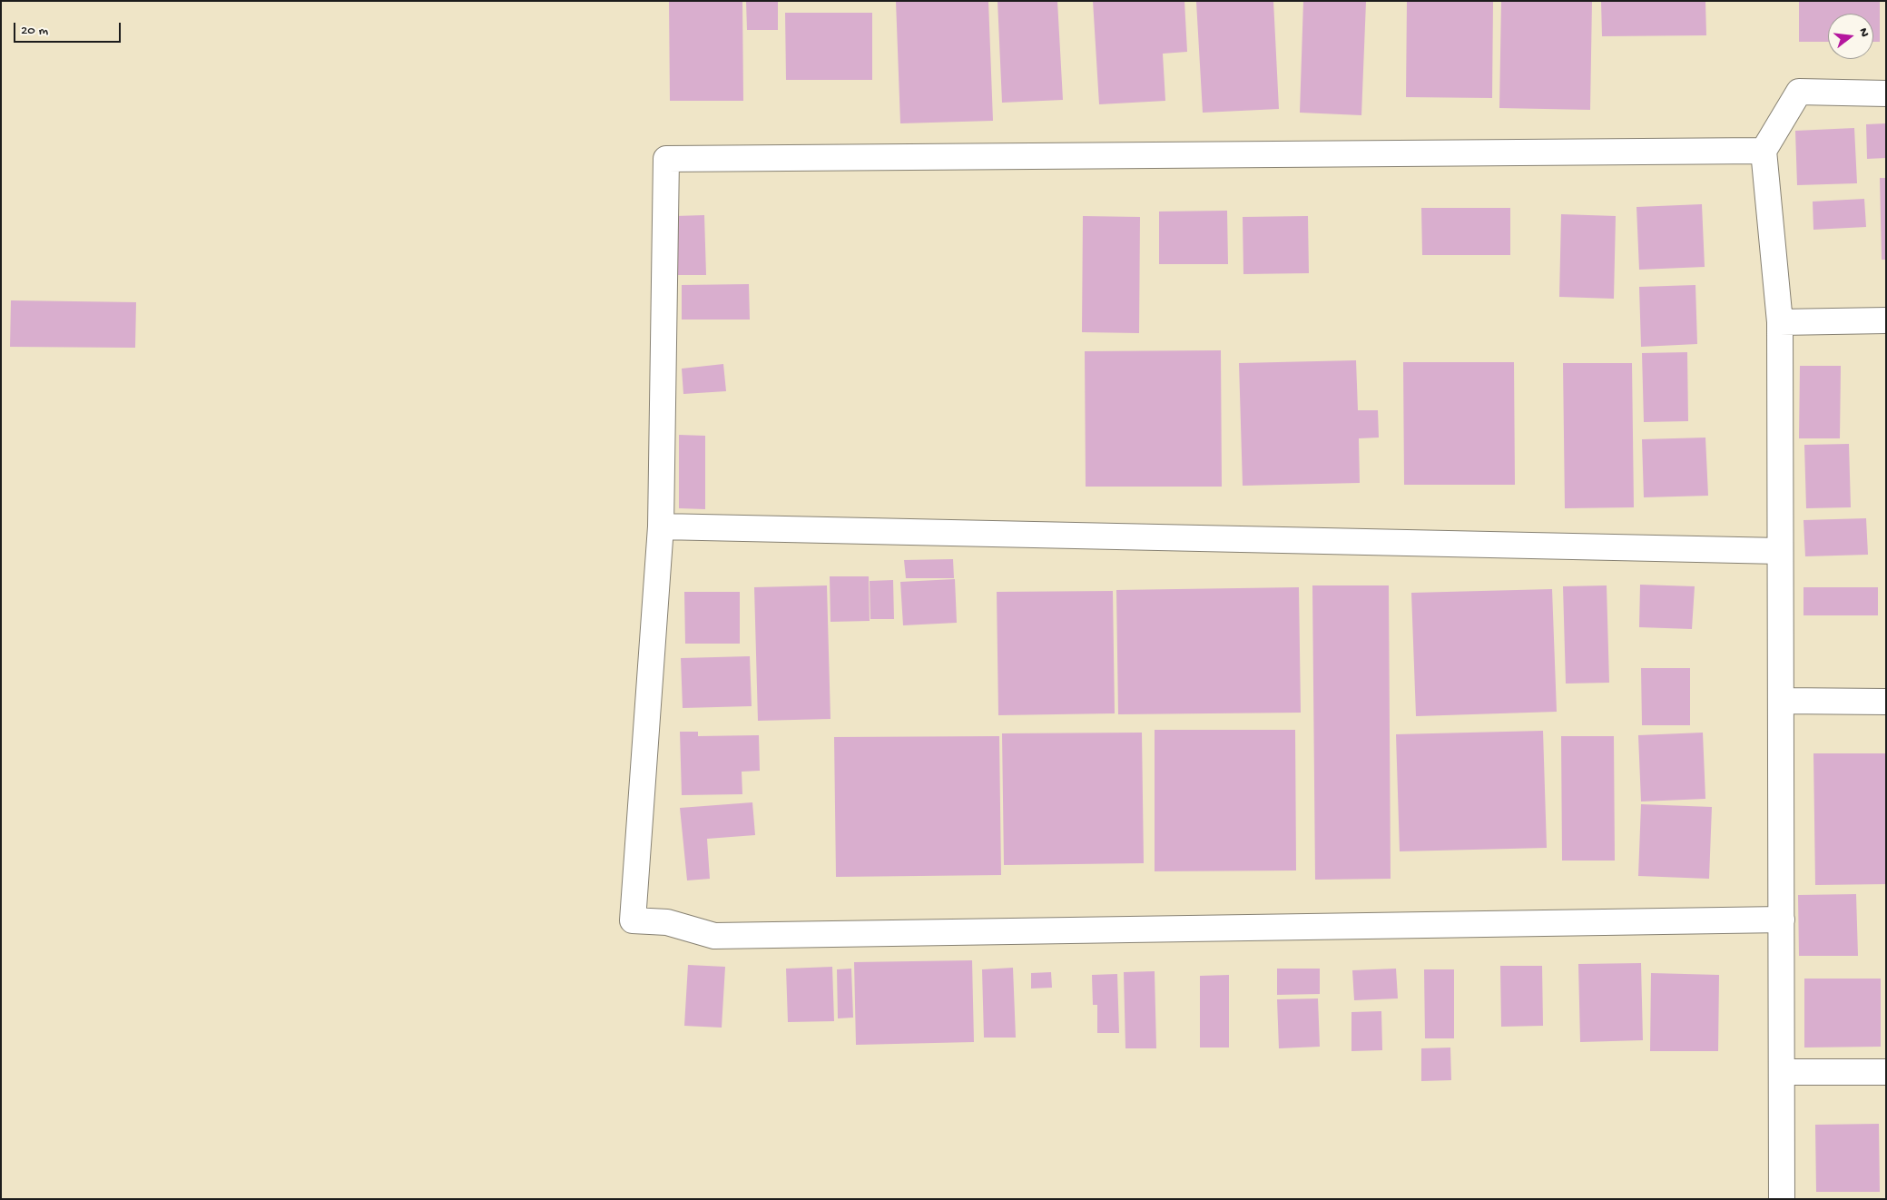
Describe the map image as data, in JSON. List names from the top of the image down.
{
  "scale_bar": "20 m",
  "north": "right"
}
